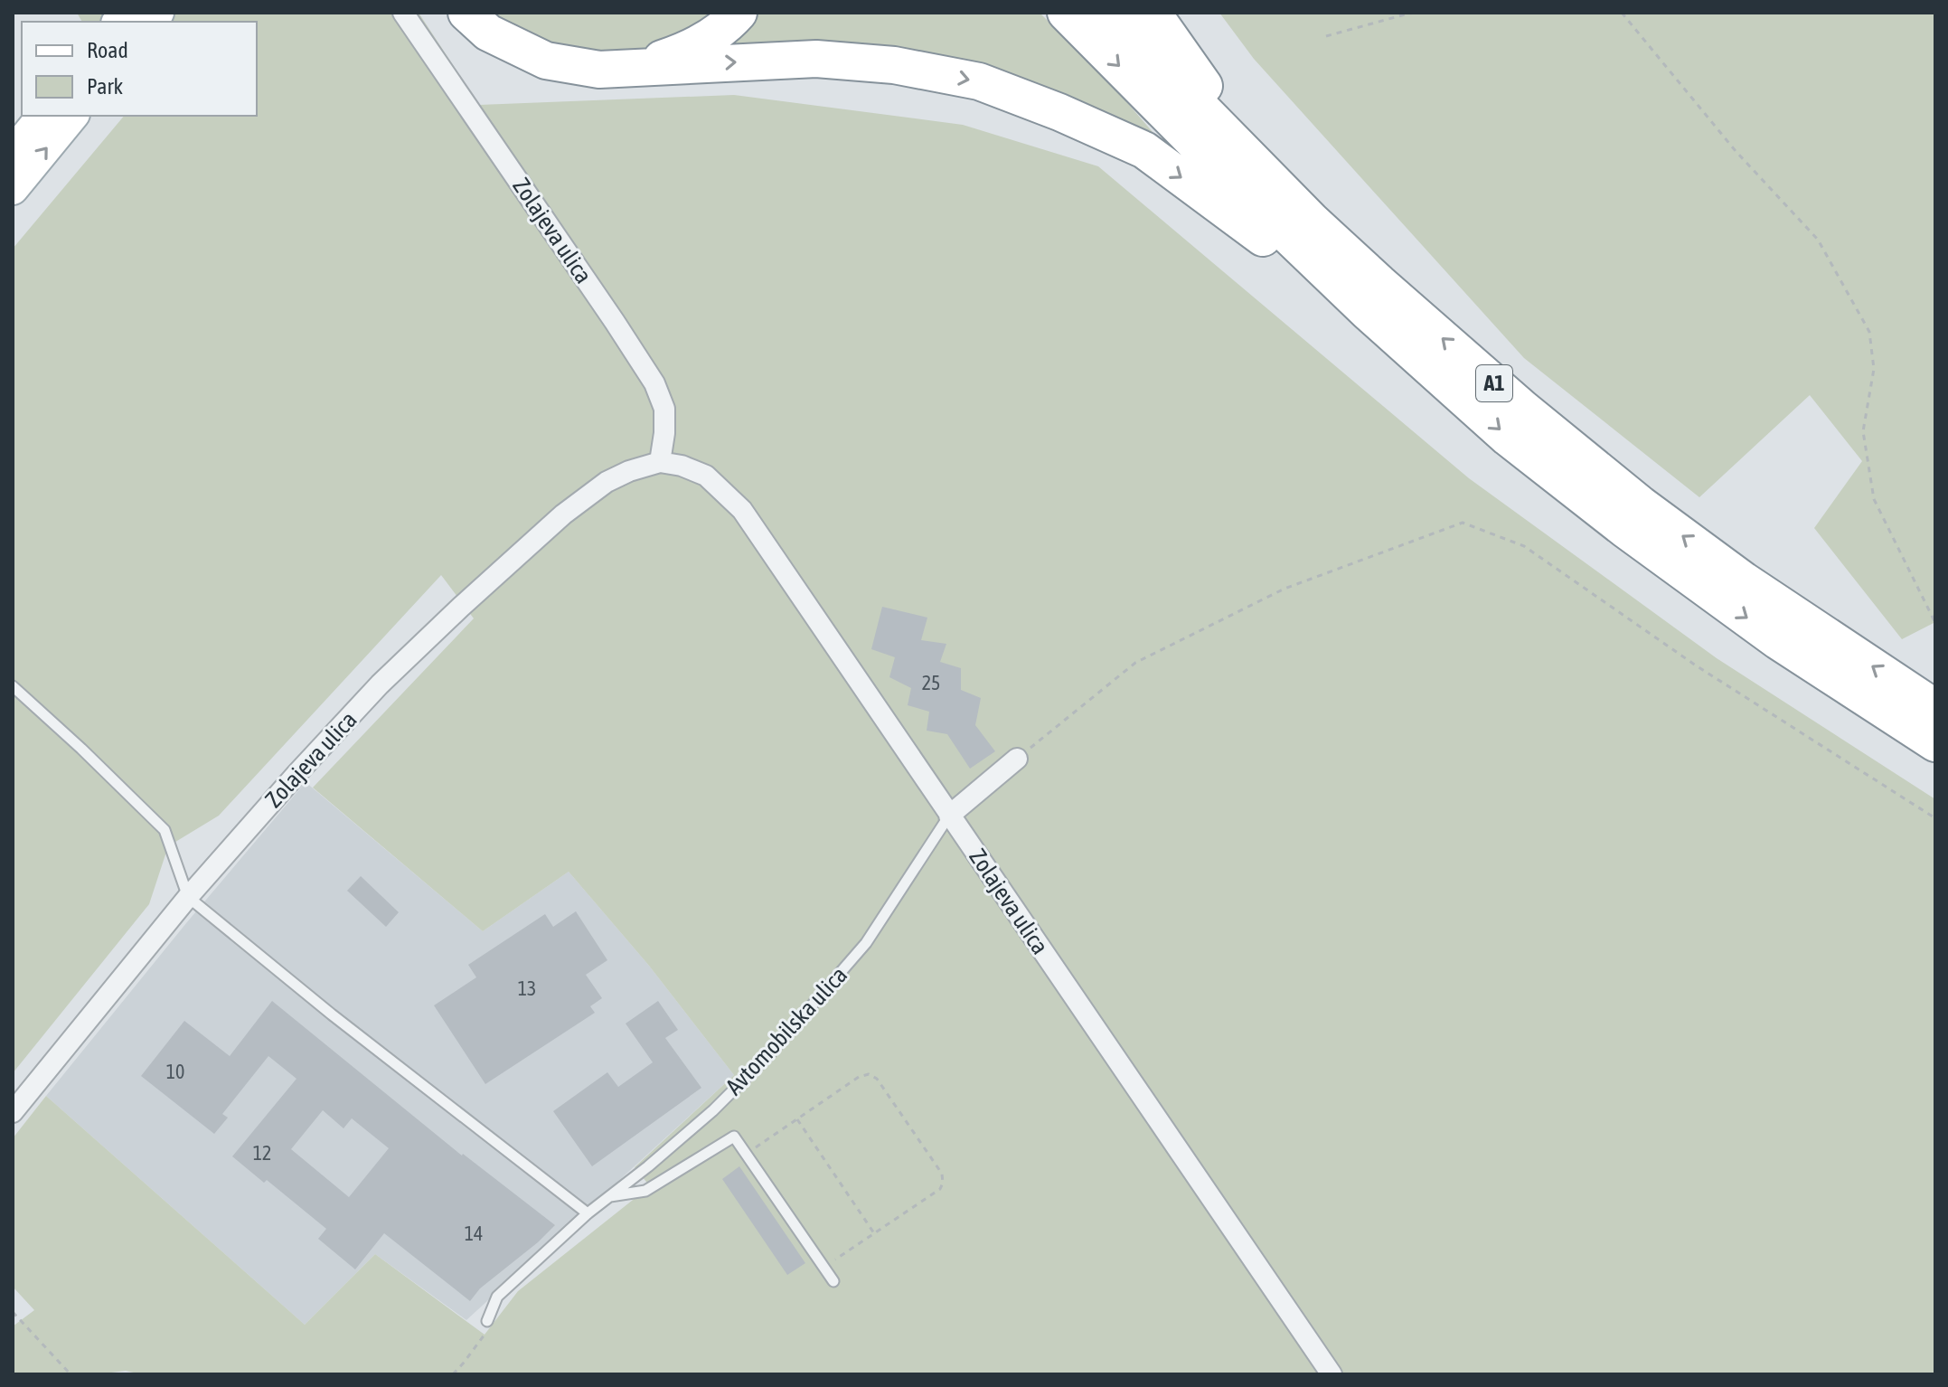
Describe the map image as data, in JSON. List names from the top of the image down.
{
  "streets": {
    "highway": ["A1"],
    "street": ["Zolajeva ulica"],
    "lane": ["Avtomobilska ulica"]
  },
  "crossings": [
    ["Zolajeva ulica", "Avtomobilska ulica"]
  ],
  "house_numbers": [
    "25",
    "13",
    "10",
    "12",
    "14"
  ],
  "legend": ["Road", "Park"]
}
